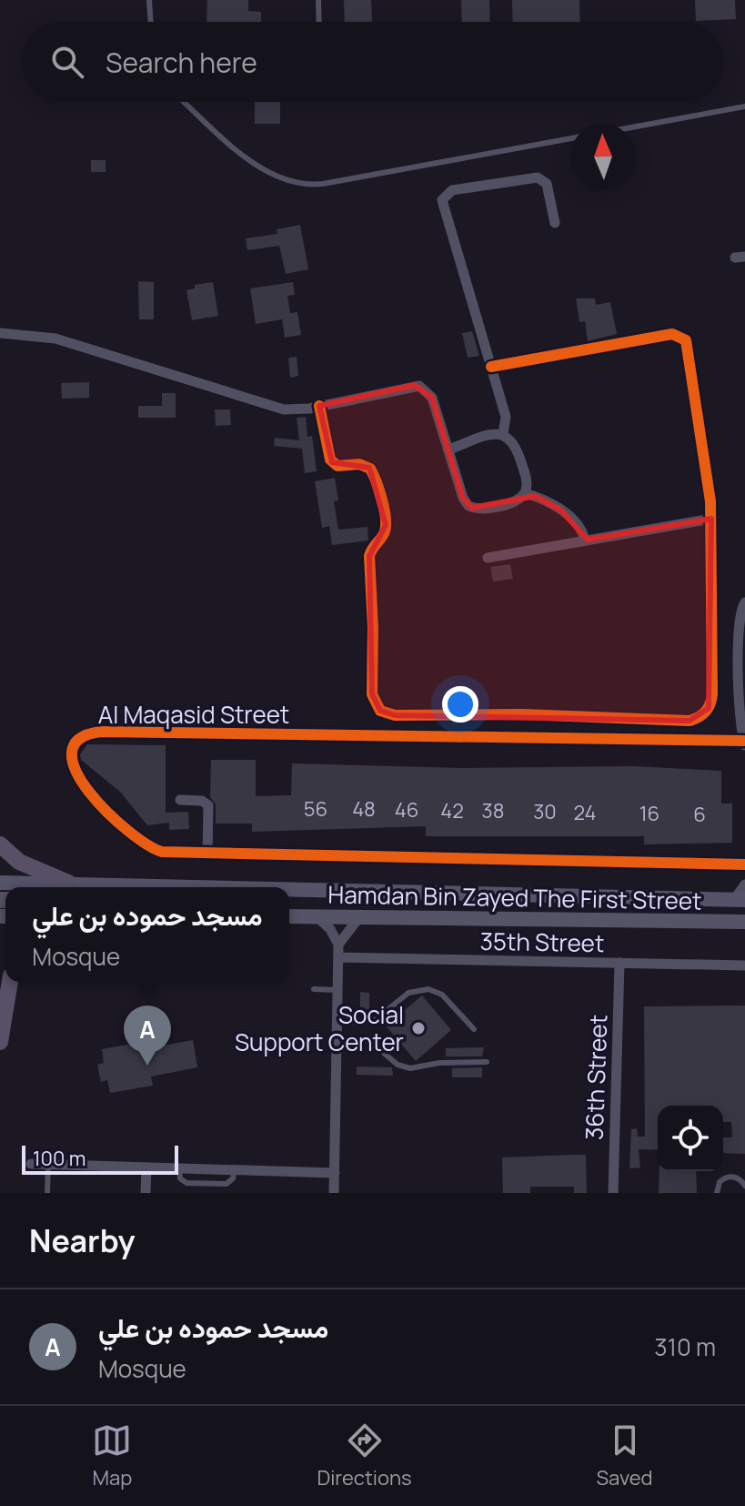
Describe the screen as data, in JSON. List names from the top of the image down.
{
  "streets": {
    "main road": ["Hamdan Bin Zayed The First Street"],
    "street": ["Al Maqasid Street", "35th Street", "36th Street"]
  },
  "crossings": [
    ["35th Street", "36th Street"]
  ],
  "places": ["Social Support Center"],
  "house_numbers": [
    "56",
    "48",
    "46",
    "42",
    "38",
    "30",
    "24",
    "16",
    "6"
  ],
  "scale_bar": "100 m",
  "north": "top",
  "page": {
    "search": "Search here",
    "popup": ["مسجد حموده بن علي", "Mosque"],
    "pins": "A",
    "scale": "100 m",
    "heading": "Nearby",
    "list": [
      {
        "mark": "A",
        "name": "مسجد حموده بن علي",
        "note": "Mosque",
        "value": "310 m"
      }
    ],
    "nav": ["Map", "Directions", "Saved"]
  }
}
